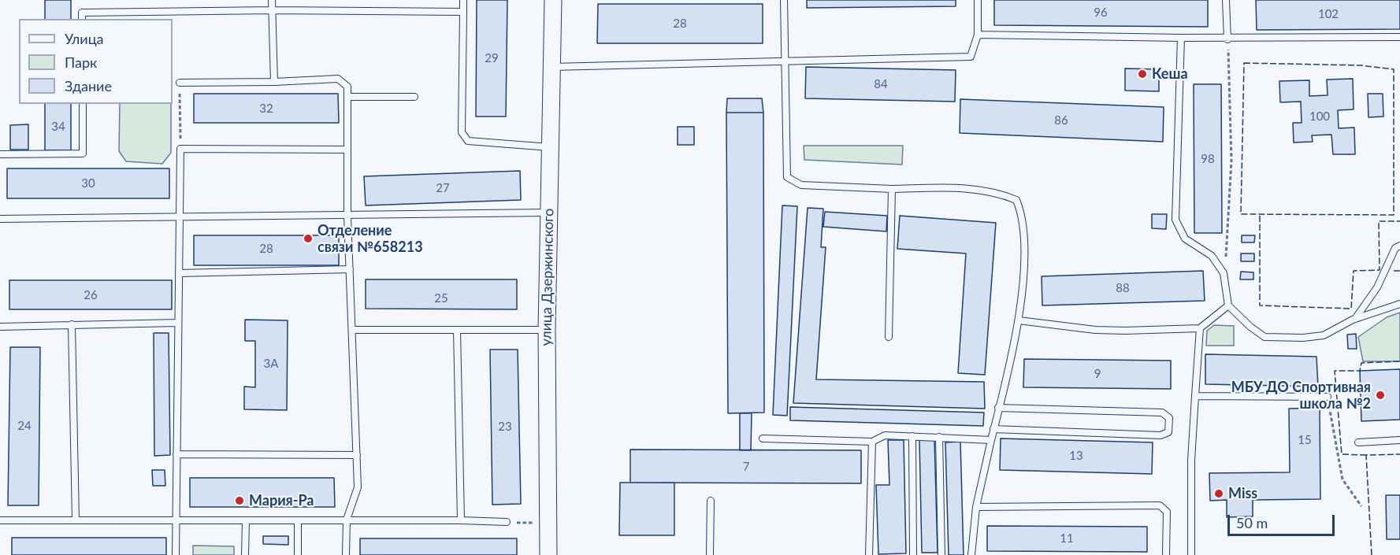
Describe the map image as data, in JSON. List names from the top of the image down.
{
  "streets": {
    "street": ["улица Дзержинского"]
  },
  "places": [
    "Кеша",
    "Отделение связи №658213",
    "МБУ ДО Спортивная школа №2",
    "Miss",
    "Мария-Ра"
  ],
  "house_numbers": [
    "96",
    "102",
    "28",
    "29",
    "84",
    "32",
    "100",
    "86",
    "34",
    "98",
    "30",
    "27",
    "28",
    "88",
    "26",
    "25",
    "3А",
    "9",
    "24",
    "23",
    "15",
    "13",
    "7",
    "11"
  ],
  "legend": ["Улица", "Парк", "Здание"],
  "scale_bar": "50 m"
}
